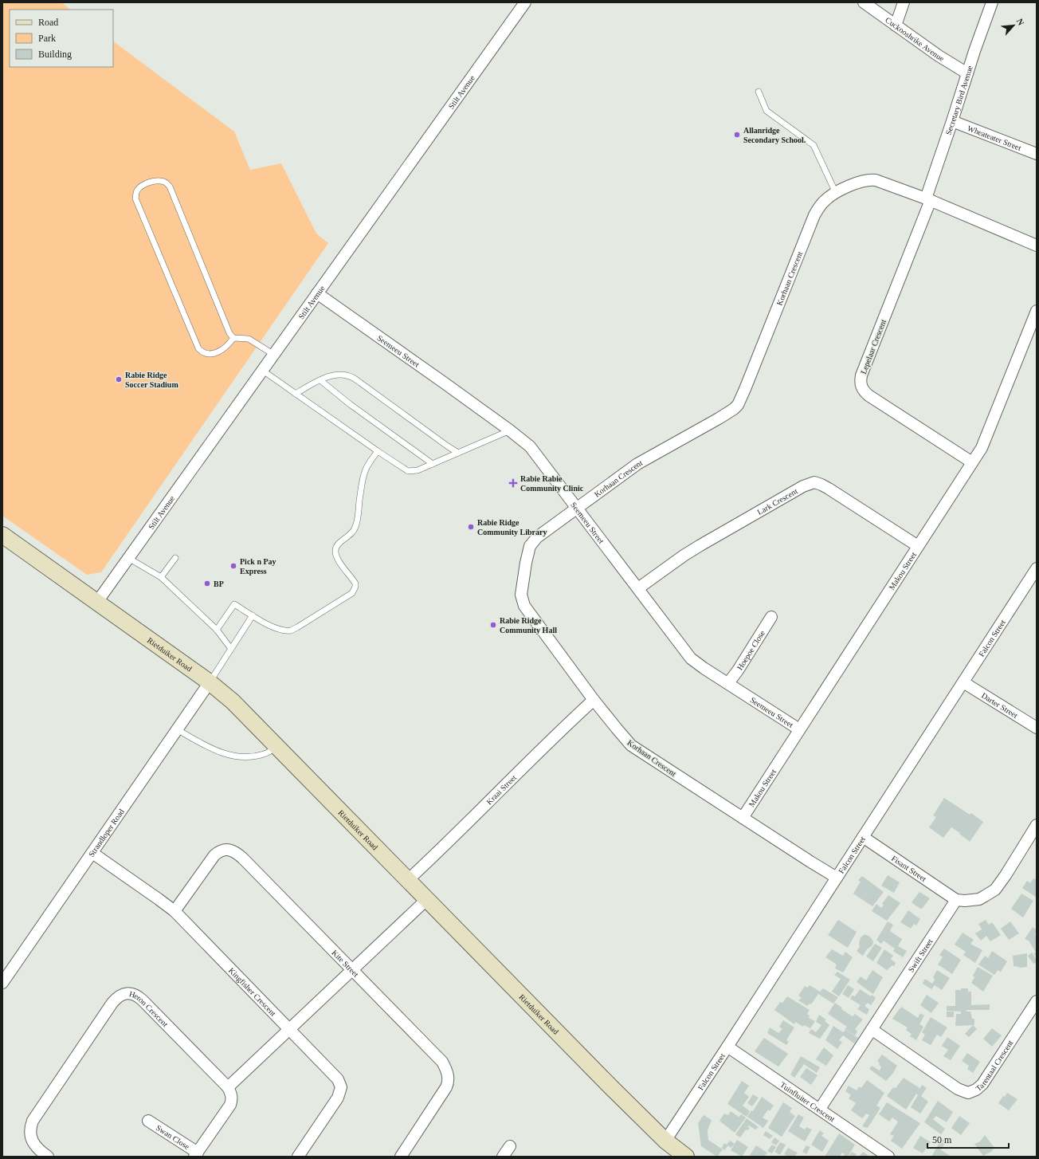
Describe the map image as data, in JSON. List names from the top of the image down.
{
  "streets": {
    "street": [
      "Cuckooshrike Avenue",
      "Stilt Avenue",
      "Secretary Bird Avenue",
      "Wheateater Street",
      "Korhaan Crescent",
      "Lepelaar Crescent",
      "Seemeeu Street",
      "Lark Crescent",
      "Makou Street",
      "Falcon Street",
      "Hoepoe Close",
      "Rietduiker Road",
      "Darter Street",
      "Kraai Street",
      "Strandloper Road",
      "Fisant Street",
      "Swift Street",
      "Kite Street",
      "Kingfisher Crescent",
      "Heron Crescent",
      "Tarentaal Crescent",
      "Tuinfluiter Crescent",
      "Swan Close"
    ]
  },
  "crossings": [
    ["Cuckooshrike Avenue", "Secretary Bird Avenue"],
    ["Stilt Avenue", "Seemeeu Street"],
    ["Stilt Avenue", "Rietduiker Road"],
    ["Secretary Bird Avenue", "Wheateater Street"],
    ["Secretary Bird Avenue", "Korhaan Crescent"],
    ["Secretary Bird Avenue", "Lepelaar Crescent"],
    ["Korhaan Crescent", "Lepelaar Crescent"],
    ["Korhaan Crescent", "Seemeeu Street"],
    ["Korhaan Crescent", "Makou Street"],
    ["Korhaan Crescent", "Falcon Street"],
    ["Korhaan Crescent", "Kraai Street"],
    ["Lepelaar Crescent", "Makou Street"],
    ["Seemeeu Street", "Lark Crescent"],
    ["Seemeeu Street", "Makou Street"],
    ["Seemeeu Street", "Hoepoe Close"],
    ["Lark Crescent", "Makou Street"],
    ["Falcon Street", "Rietduiker Road"],
    ["Falcon Street", "Darter Street"],
    ["Falcon Street", "Fisant Street"],
    ["Falcon Street", "Tuinfluiter Crescent"],
    ["Rietduiker Road", "Kraai Street"],
    ["Rietduiker Road", "Strandloper Road"],
    ["Strandloper Road", "Kingfisher Crescent"],
    ["Fisant Street", "Swift Street"],
    ["Swift Street", "Tarentaal Crescent"],
    ["Swift Street", "Tuinfluiter Crescent"],
    ["Kite Street", "Kingfisher Crescent"]
  ],
  "places": {
    "other": [
      "Allanridge Secondary School.",
      "Rabie Ridge Soccer Stadium",
      "Rabie Ridge Community Library",
      "Pick n Pay Express",
      "BP",
      "Rabie Ridge Community Hall"
    ],
    "health": ["Rabie Rabie Community Clinic"]
  },
  "legend": ["Road", "Park", "Building"],
  "scale_bar": "50 m",
  "north": "top right"
}
